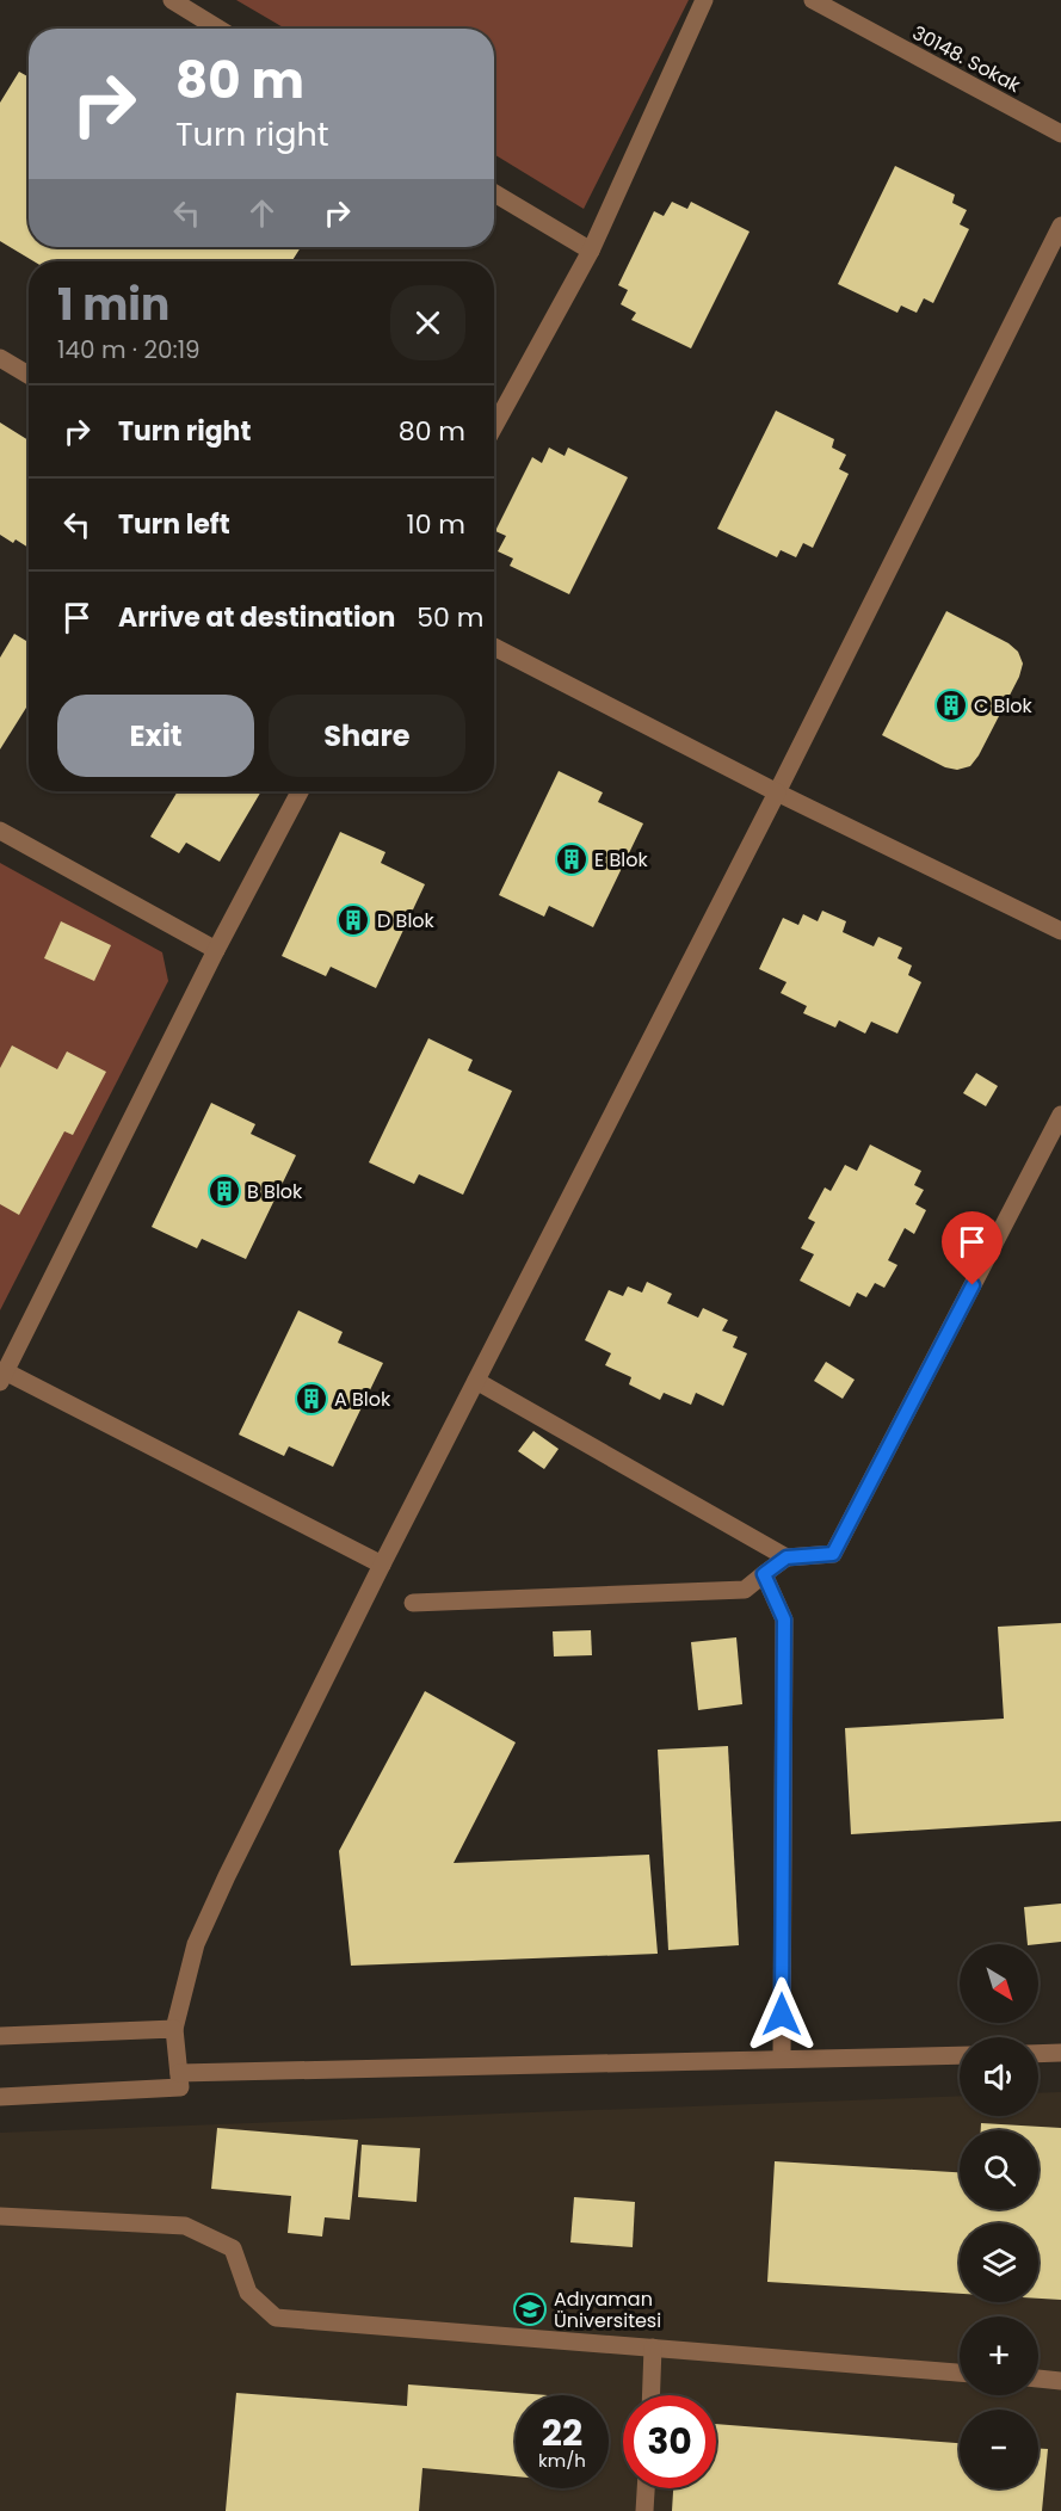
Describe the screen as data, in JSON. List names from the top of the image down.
{
  "streets": {
    "street": ["30148. Sokak"]
  },
  "places": {
    "building": [
      "C Blok",
      "E Blok",
      "D Blok",
      "B Blok",
      "A Blok"
    ],
    "school or university": ["Adıyaman Üniversitesi"]
  },
  "north": "bottom right",
  "page": {
    "turn": ["80 m", "Turn right"],
    "heading": ["1 min", "140 m · 20:19"],
    "list": [
      {
        "name": "Turn right",
        "value": "80 m"
      },
      {
        "name": "Turn left",
        "value": "10 m"
      },
      {
        "name": "Arrive at destination",
        "value": "50 m"
      }
    ],
    "buttons": ["Exit", "Share"],
    "map_buttons": ["+", "−"],
    "speed": "22 km/h",
    "limit": "30"
  }
}
